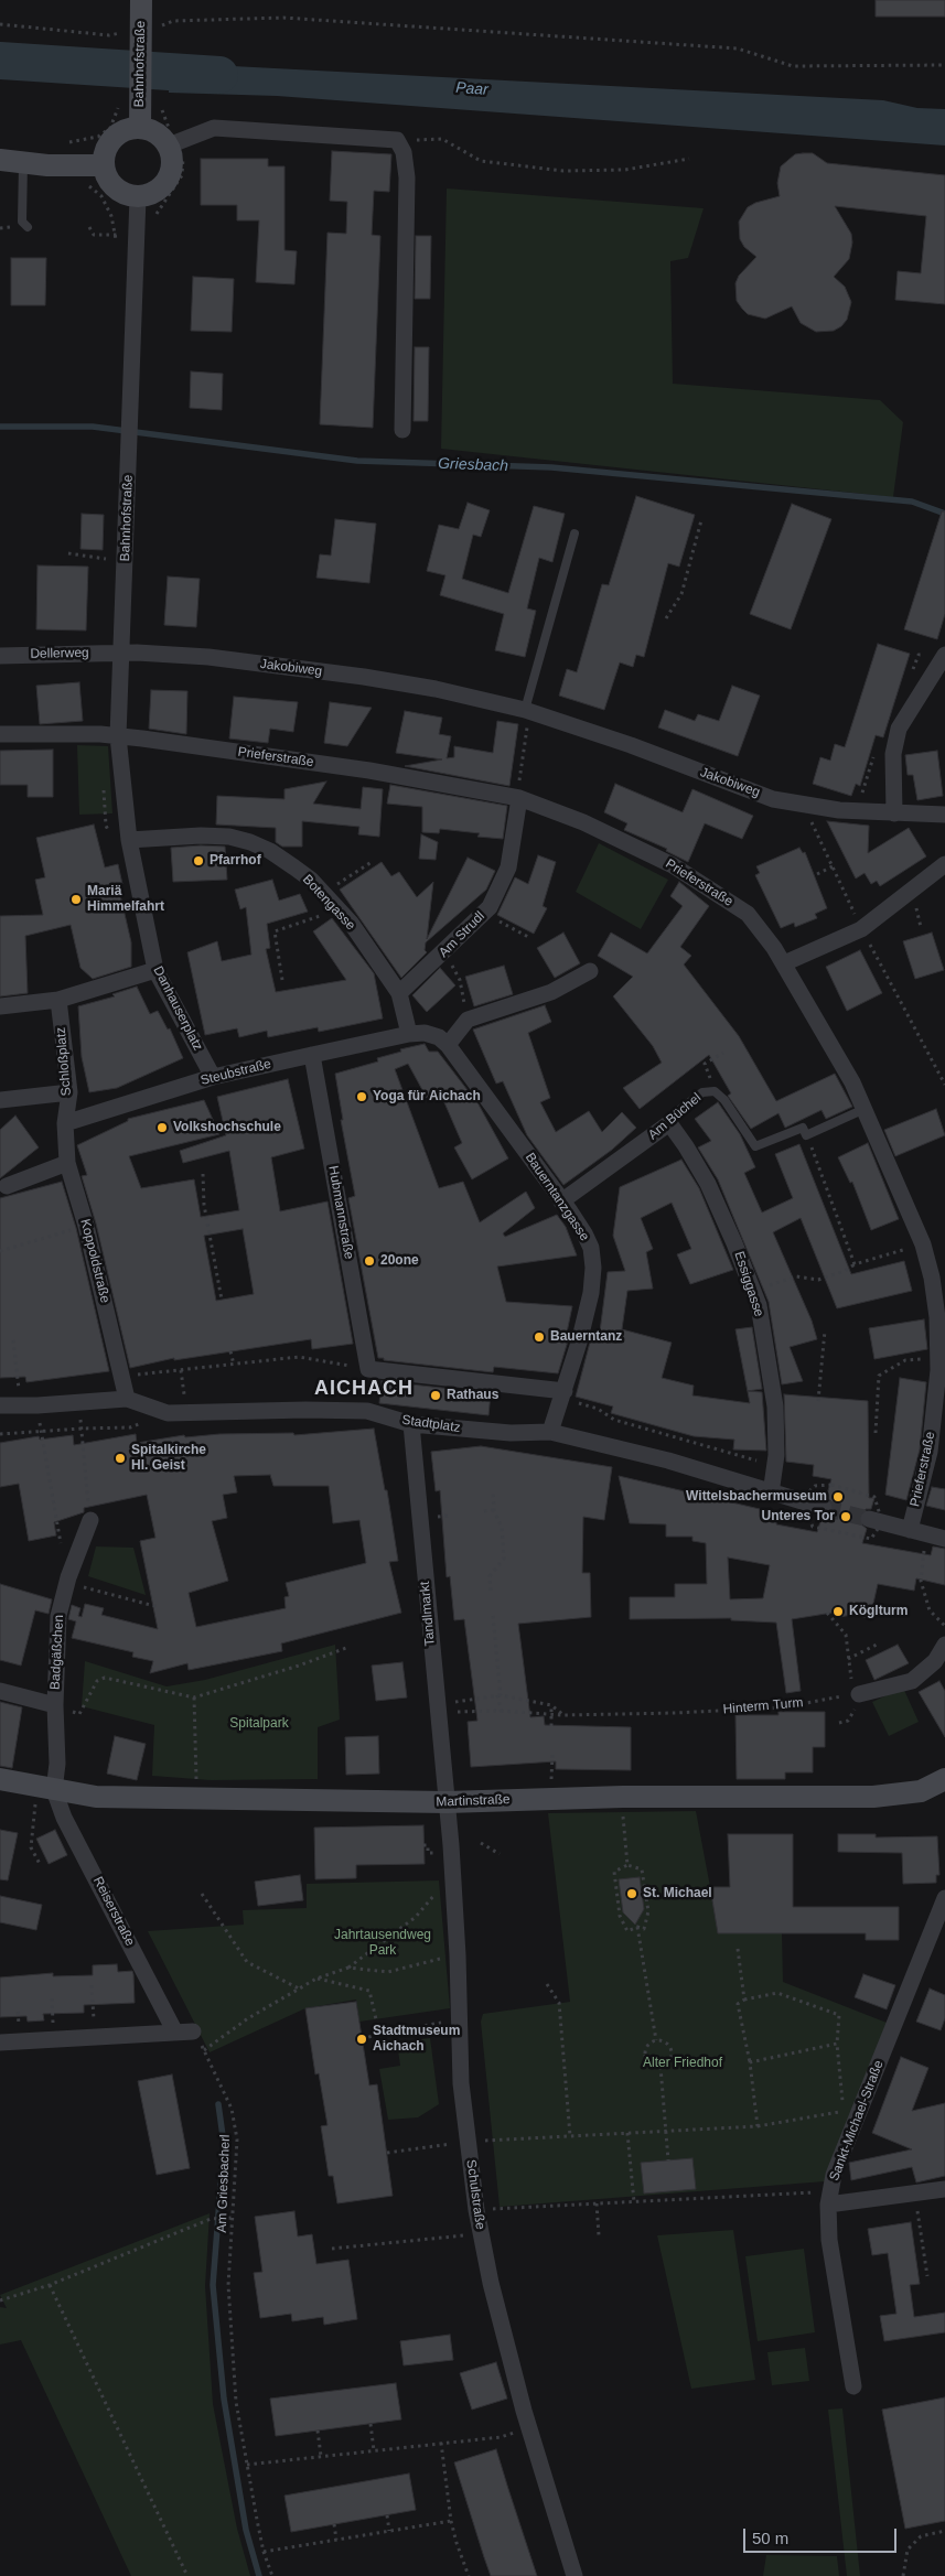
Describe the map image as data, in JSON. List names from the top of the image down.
{
  "streets": {
    "main road": ["Bahnhofstraße", "Martinstraße"],
    "street": [
      "Dellerweg",
      "Jakobiweg",
      "Prieferstraße",
      "Botengasse",
      "Am Strudl",
      "Danhauserplatz",
      "Schloßplatz",
      "Steubstraße",
      "Am Büchel",
      "Bauerntanzgasse",
      "Hubmannstraße",
      "Koppoldstraße",
      "Essiggasse",
      "Stadtplatz",
      "Tandlmarkt",
      "Badgäßchen",
      "Reiserstraße",
      "Sankt-Michael-Straße",
      "Schulstraße"
    ],
    "path": ["Hinterm Turm", "Am Griesbacherl"]
  },
  "crossings": [
    ["Bahnhofstraße", "Dellerweg"],
    ["Bahnhofstraße", "Jakobiweg"],
    ["Bahnhofstraße", "Prieferstraße"],
    ["Bahnhofstraße", "Botengasse"],
    ["Bahnhofstraße", "Danhauserplatz"],
    ["Dellerweg", "Jakobiweg"],
    ["Prieferstraße", "Am Strudl"],
    ["Prieferstraße", "Am Büchel"],
    ["Botengasse", "Am Strudl"],
    ["Botengasse", "Danhauserplatz"],
    ["Botengasse", "Steubstraße"],
    ["Botengasse", "Bauerntanzgasse"],
    ["Danhauserplatz", "Steubstraße"],
    ["Schloßplatz", "Steubstraße"],
    ["Schloßplatz", "Koppoldstraße"],
    ["Steubstraße", "Bauerntanzgasse"],
    ["Steubstraße", "Hubmannstraße"],
    ["Steubstraße", "Koppoldstraße"],
    ["Am Büchel", "Bauerntanzgasse"],
    ["Am Büchel", "Essiggasse"],
    ["Bauerntanzgasse", "Stadtplatz"],
    ["Koppoldstraße", "Stadtplatz"],
    ["Essiggasse", "Stadtplatz"],
    ["Stadtplatz", "Tandlmarkt"],
    ["Tandlmarkt", "Martinstraße"],
    ["Tandlmarkt", "Schulstraße"],
    ["Badgäßchen", "Martinstraße"],
    ["Badgäßchen", "Reiserstraße"],
    ["Martinstraße", "Reiserstraße"],
    ["Martinstraße", "Schulstraße"]
  ],
  "districts": ["AICHACH"],
  "water": ["Paar", "Griesbach"],
  "parks": ["Spitalpark", "Jahrtausendweg Park", "Alter Friedhof"],
  "places": [
    "Pfarrhof",
    "Mariä Himmelfahrt",
    "Yoga für Aichach",
    "Volkshochschule",
    "20one",
    "Bauerntanz",
    "Rathaus",
    "Spitalkirche Hl. Geist",
    "Wittelsbachermuseum",
    "Unteres Tor",
    "Köglturm",
    "St. Michael",
    "Stadtmuseum Aichach"
  ],
  "scale_bar": "50 m"
}
